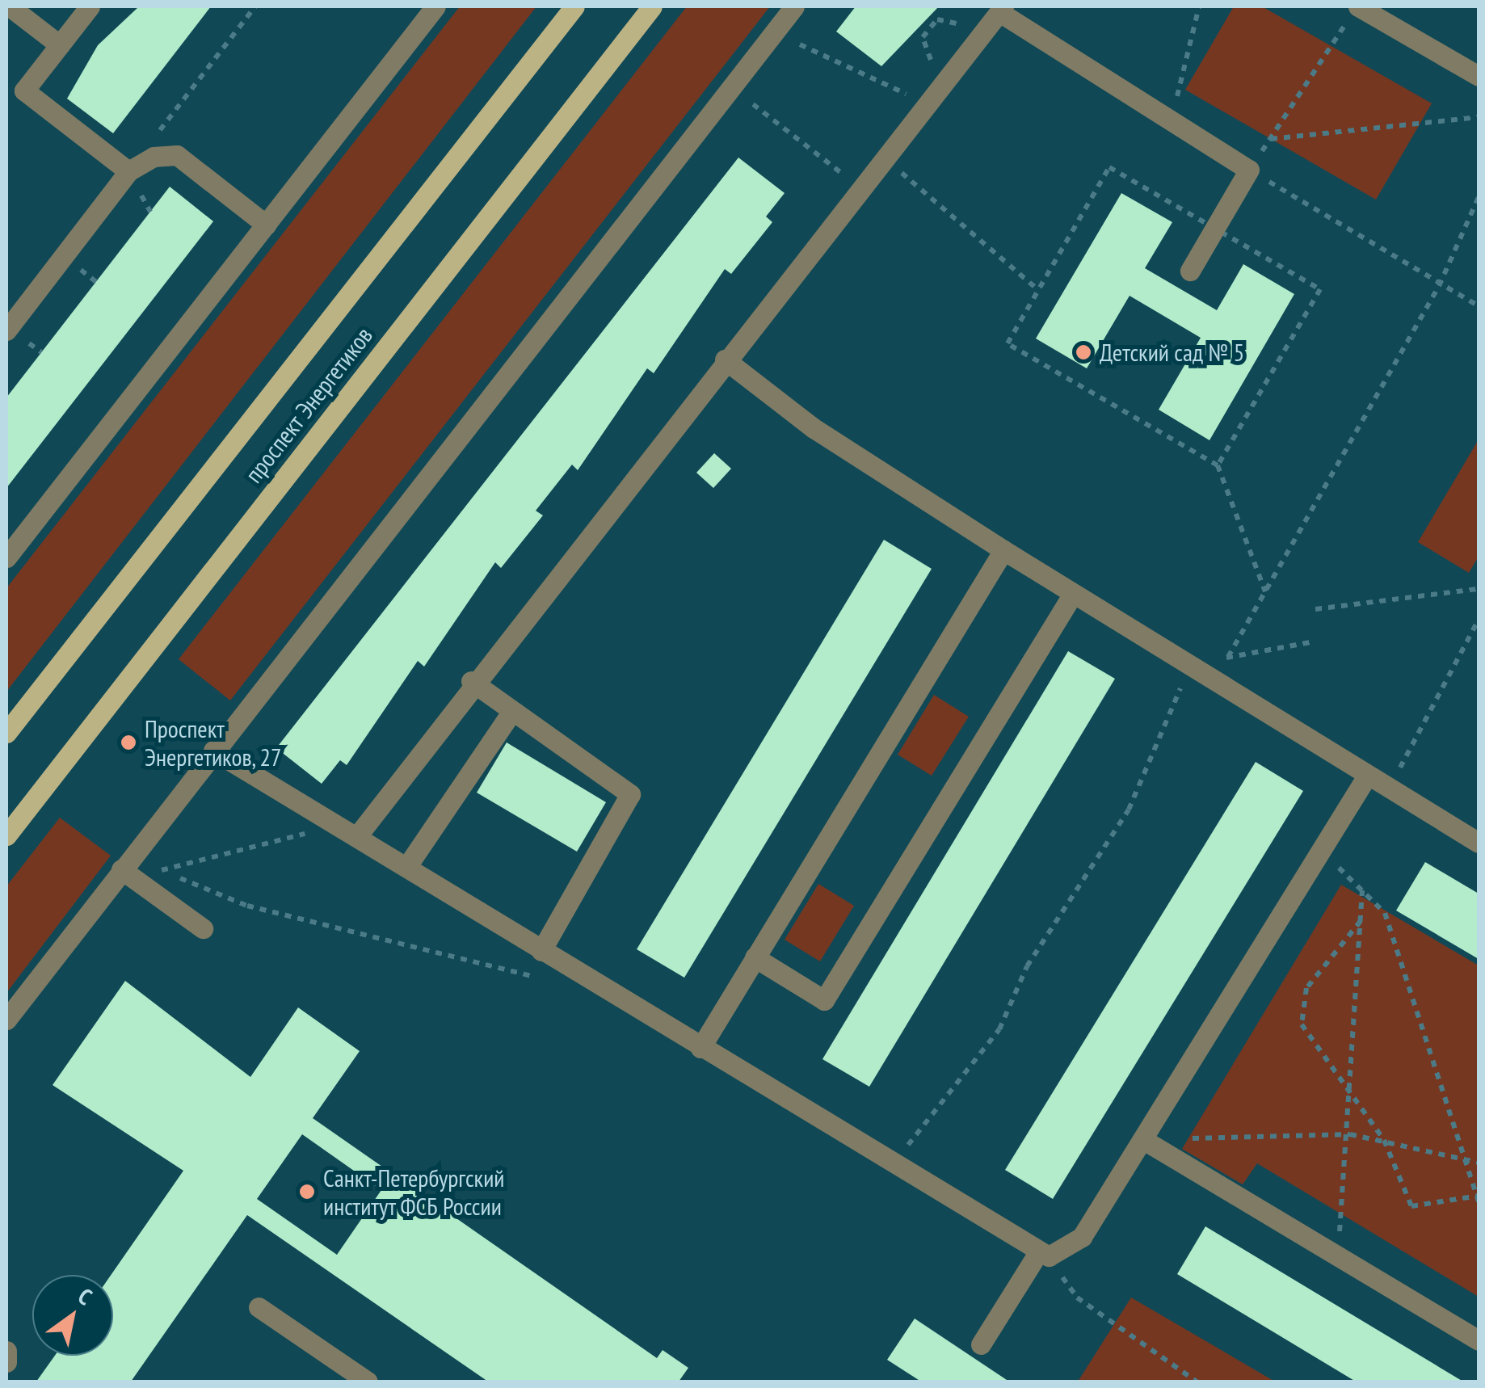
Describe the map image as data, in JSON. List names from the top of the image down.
{
  "streets": {
    "main road": ["проспект Энергетиков"]
  },
  "places": ["Детский сад № 5", "Проспект Энергетиков, 27", "Санкт-Петербургский институт ФСБ России"],
  "north": "top right"
}
